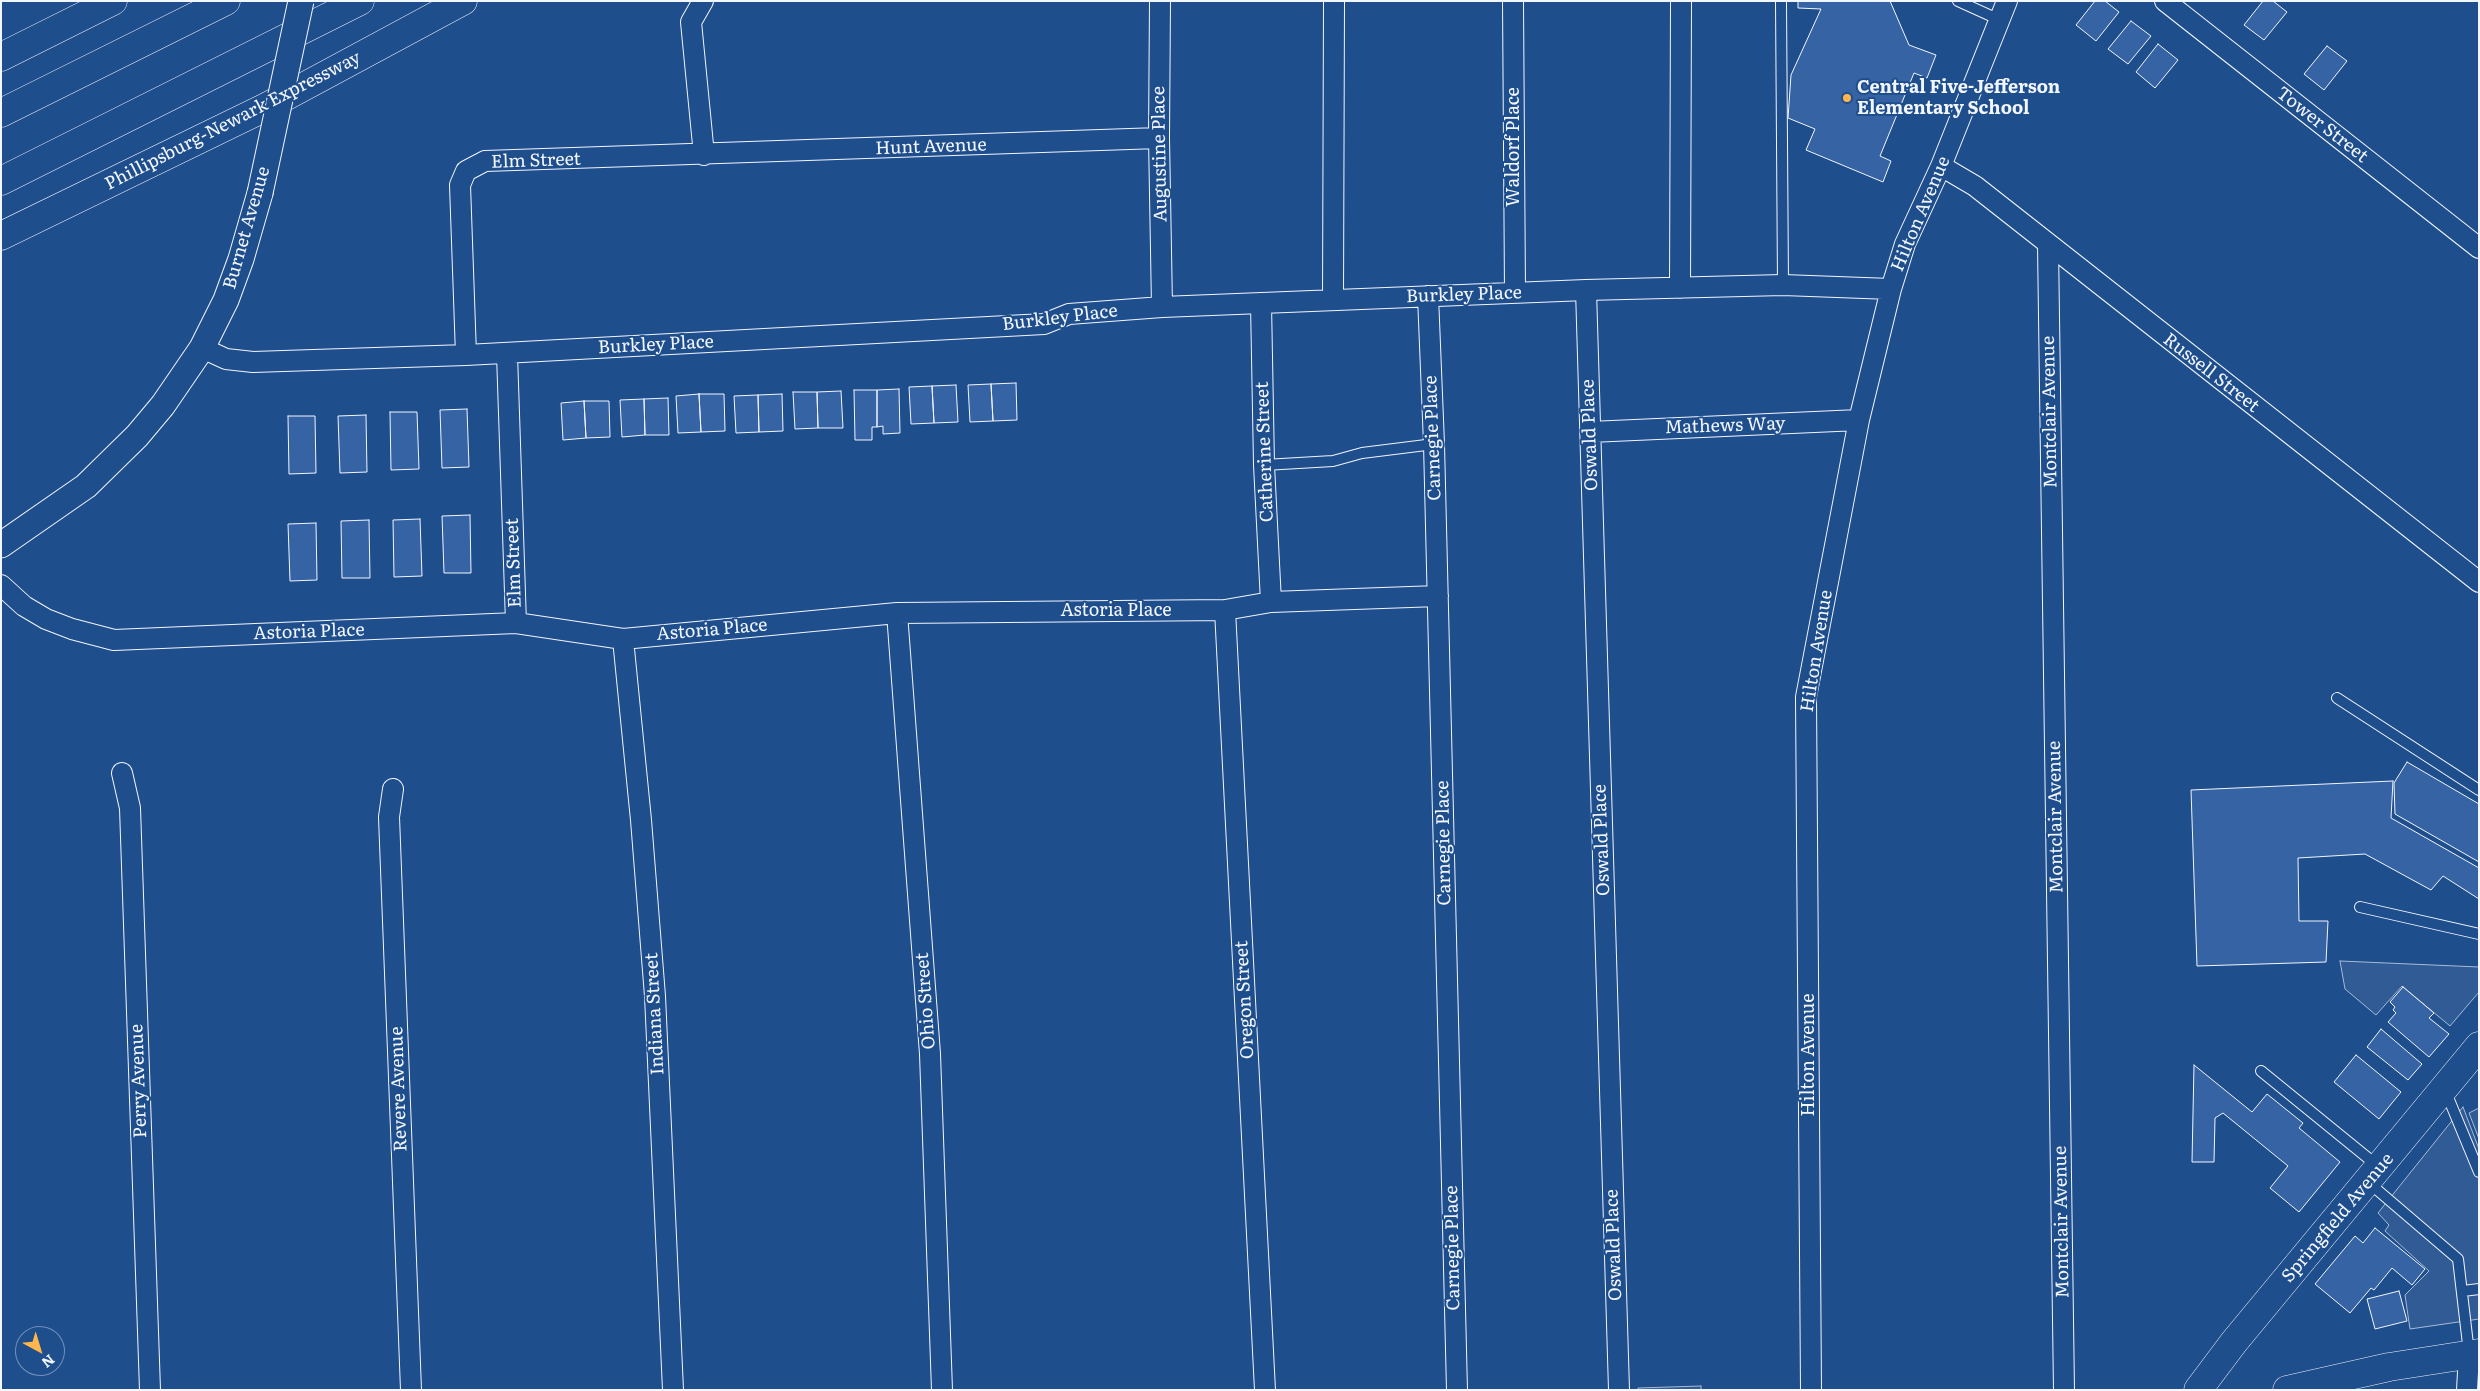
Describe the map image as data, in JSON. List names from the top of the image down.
{
  "streets": {
    "main road": ["Phillipsburg-Newark Expressway", "Springfield Avenue"],
    "street": [
      "Tower Street",
      "Hunt Avenue",
      "Waldorf Place",
      "Augustine Place",
      "Elm Street",
      "Hilton Avenue",
      "Burnet Avenue",
      "Burkley Place",
      "Russell Street",
      "Montclair Avenue",
      "Mathews Way",
      "Oswald Place",
      "Carnegie Place",
      "Catherine Street",
      "Astoria Place",
      "Oregon Street",
      "Ohio Street",
      "Indiana Street",
      "Perry Avenue",
      "Revere Avenue"
    ]
  },
  "crossings": [
    ["Hunt Avenue", "Augustine Place"],
    ["Hunt Avenue", "Elm Street"],
    ["Waldorf Place", "Burkley Place"],
    ["Augustine Place", "Burkley Place"],
    ["Elm Street", "Burkley Place"],
    ["Elm Street", "Astoria Place"],
    ["Hilton Avenue", "Burkley Place"],
    ["Hilton Avenue", "Russell Street"],
    ["Hilton Avenue", "Mathews Way"],
    ["Burnet Avenue", "Burkley Place"],
    ["Burkley Place", "Oswald Place"],
    ["Burkley Place", "Carnegie Place"],
    ["Burkley Place", "Catherine Street"],
    ["Russell Street", "Montclair Avenue"],
    ["Mathews Way", "Oswald Place"],
    ["Carnegie Place", "Astoria Place"],
    ["Catherine Street", "Astoria Place"],
    ["Astoria Place", "Oregon Street"],
    ["Astoria Place", "Ohio Street"],
    ["Astoria Place", "Indiana Street"]
  ],
  "places": ["Central Five-Jefferson Elementary School"],
  "north": "bottom right"
}
